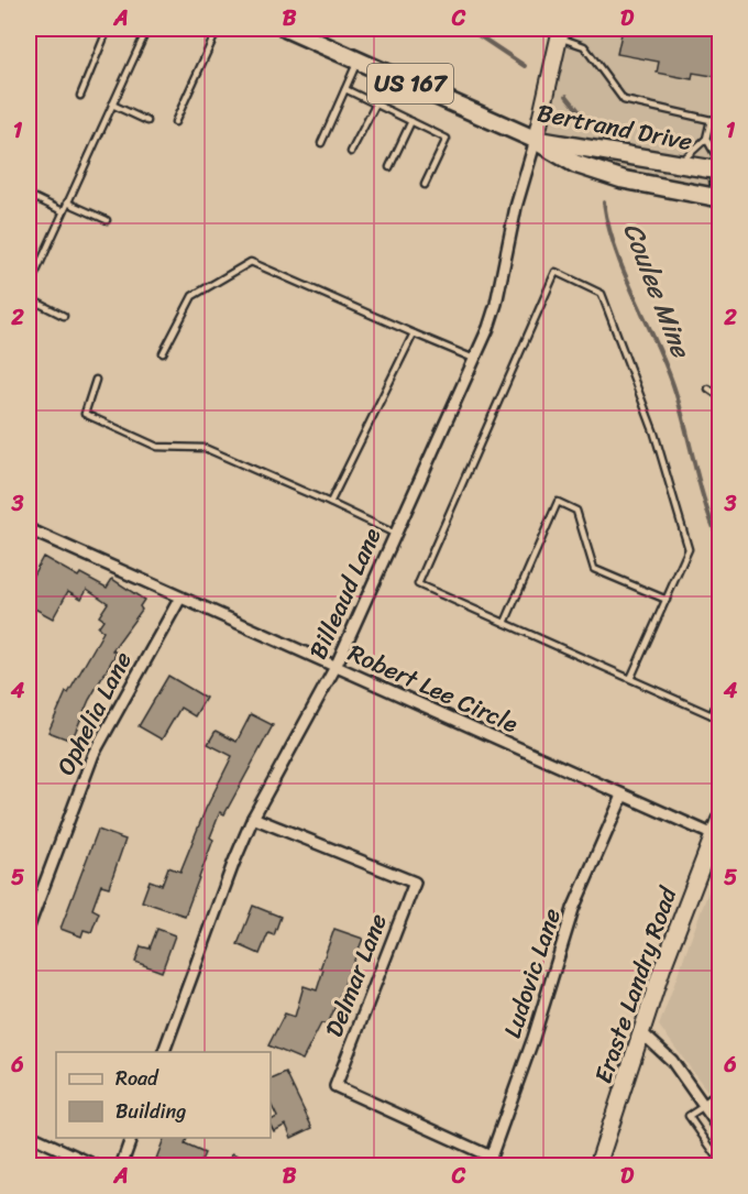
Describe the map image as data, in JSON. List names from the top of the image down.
{
  "streets": {
    "main road": ["US 167", "Bertrand Drive"],
    "street": [
      "Billeaud Lane",
      "Robert Lee Circle",
      "Ophelia Lane",
      "Ludovic Lane",
      "Delmar Lane",
      "Eraste Landry Road"
    ]
  },
  "crossings": [
    ["Bertrand Drive", "Billeaud Lane"],
    ["Billeaud Lane", "Robert Lee Circle"],
    ["Billeaud Lane", "Delmar Lane"],
    ["Robert Lee Circle", "Ophelia Lane"],
    ["Robert Lee Circle", "Ludovic Lane"],
    ["Robert Lee Circle", "Eraste Landry Road"],
    ["Ludovic Lane", "Delmar Lane"]
  ],
  "water": ["Coulee Mine"],
  "legend": ["Road", "Building"],
  "grid": {
    "columns": [
      "A",
      "B",
      "C",
      "D"
    ],
    "rows": [
      "1",
      "2",
      "3",
      "4",
      "5",
      "6"
    ]
  }
}
